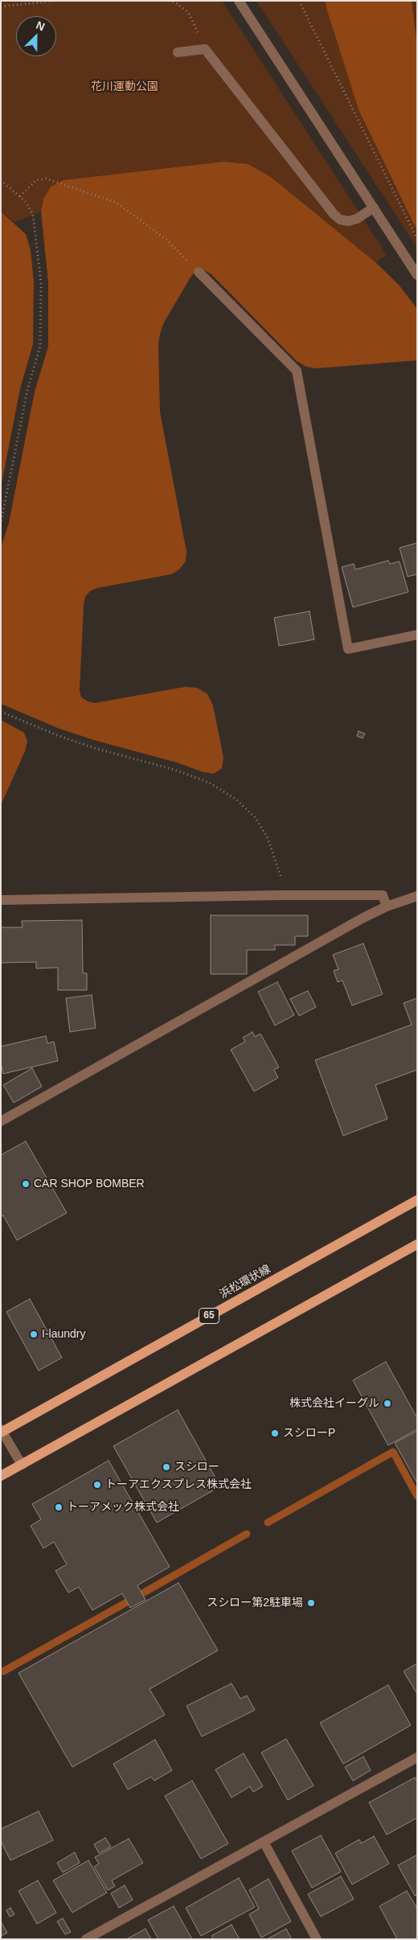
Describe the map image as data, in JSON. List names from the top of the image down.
{
  "streets": {
    "main road": ["浜松環状線", "65"]
  },
  "parks": ["花川運動公園"],
  "places": [
    "CAR SHOP BOMBER",
    "I-laundry",
    "株式会社イーグル",
    "スシローP",
    "スシロー",
    "トーアエクスプレス株式会社",
    "トーアメック株式会社",
    "スシロー第2駐車場"
  ],
  "north": "top right"
}
